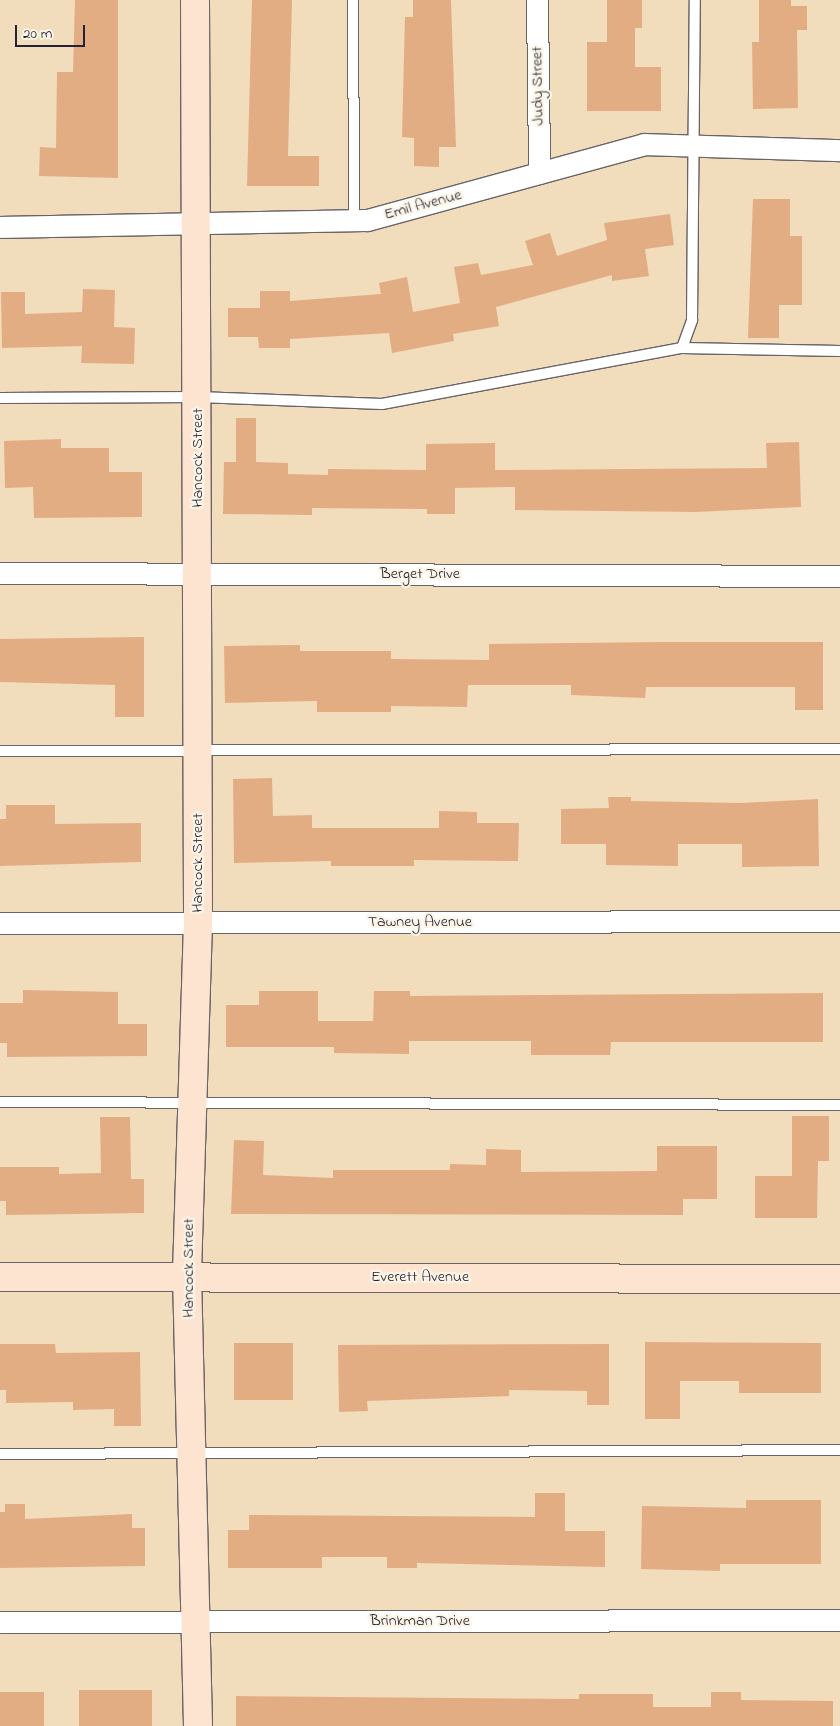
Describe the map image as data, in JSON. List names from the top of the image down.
{
  "streets": {
    "street": [
      "Judy Street",
      "Emil Avenue",
      "Hancock Street",
      "Berget Drive",
      "Tawney Avenue",
      "Everett Avenue",
      "Brinkman Drive"
    ]
  },
  "crossings": [
    ["Judy Street", "Emil Avenue"],
    ["Emil Avenue", "Hancock Street"],
    ["Hancock Street", "Berget Drive"],
    ["Hancock Street", "Tawney Avenue"],
    ["Hancock Street", "Everett Avenue"],
    ["Hancock Street", "Brinkman Drive"]
  ],
  "scale_bar": "20 m"
}
